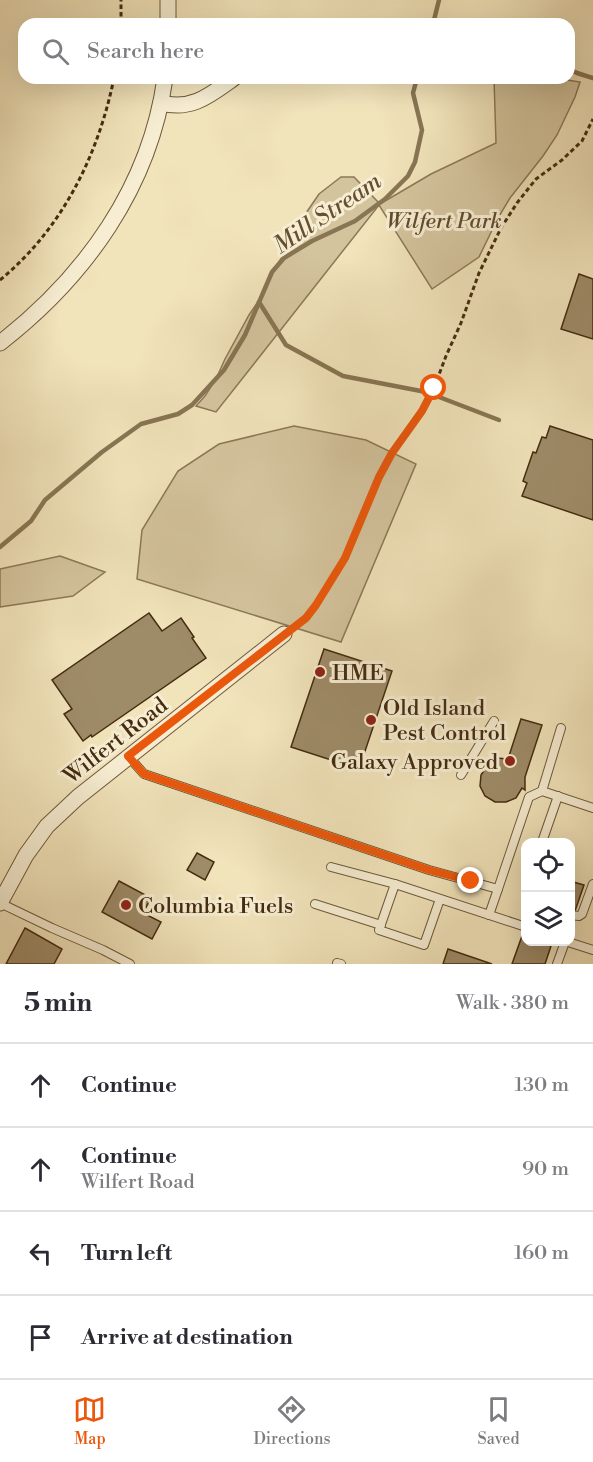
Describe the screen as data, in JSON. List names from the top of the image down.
{
  "streets": {
    "street": ["Wilfert Road"]
  },
  "water": ["Mill Stream"],
  "parks": ["Wilfert Park"],
  "places": [
    "HME",
    "Old Island Pest Control",
    "Galaxy Approved",
    "Columbia Fuels"
  ],
  "page": {
    "search": "Search here",
    "heading": ["5 min", "Walk · 380 m"],
    "list": [
      ["Continue", "130 m"],
      ["Continue", "Wilfert Road", "90 m"],
      ["Turn left", "160 m"],
      "Arrive at destination"
    ],
    "nav": ["Map", "Directions", "Saved"]
  }
}
